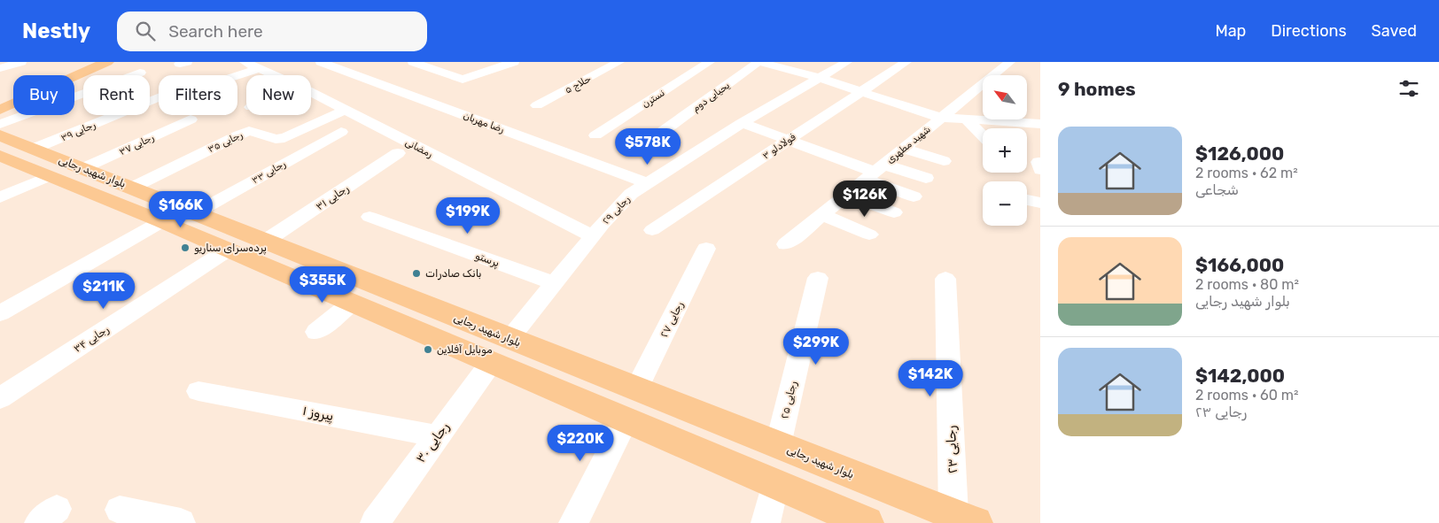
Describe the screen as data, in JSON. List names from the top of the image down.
{
  "streets": {
    "main road": ["بلوار شهید رجایی"],
    "street": [
      "حلاج ۵",
      "یحیایی دوم",
      "نسترن",
      "رضا مهربان",
      "رجایی ۳۹",
      "رجایی ۳۵",
      "رجایی ۳۷",
      "شهید مطهری",
      "فولادلو ۳",
      "رمضانی",
      "رجایی ۳۳",
      "رجایی ۳۱",
      "رجایی ۲۹",
      "پرستو",
      "رجایی ۲۷",
      "رجایی ۳۴",
      "رجایی ۲۵",
      "پیروز ۱",
      "رجایی ۳۰",
      "رجایی ۲۳"
    ]
  },
  "crossings": [
    ["رضا مهربان", "رجایی ۲۹"],
    ["رجایی ۳۹", "بلوار شهید رجایی"],
    ["رجایی ۳۵", "رمضانی"],
    ["رجایی ۳۵", "بلوار شهید رجایی"],
    ["رجایی ۳۷", "بلوار شهید رجایی"],
    ["رمضانی", "رجایی ۲۹"],
    ["بلوار شهید رجایی", "رجایی ۳۳"],
    ["بلوار شهید رجایی", "رجایی ۳۱"],
    ["بلوار شهید رجایی", "رجایی ۲۹"],
    ["بلوار شهید رجایی", "رجایی ۲۷"],
    ["بلوار شهید رجایی", "رجایی ۳۴"],
    ["بلوار شهید رجایی", "رجایی ۲۵"],
    ["بلوار شهید رجایی", "رجایی ۳۰"],
    ["بلوار شهید رجایی", "رجایی ۲۳"],
    ["رجایی ۲۹", "پرستو"],
    ["پیروز ۱", "رجایی ۳۰"]
  ],
  "places": ["پرده‌سرای سناریو", "بانک صادرات", "موبایل آفلاین"],
  "north": "top left",
  "page": {
    "header": "Nestly",
    "search": "Search here",
    "nav": ["Map", "Directions", "Saved"],
    "heading": "9 homes",
    "map_buttons": ["+", "−"],
    "chip": [
      "Buy",
      "Rent",
      "Filters",
      "New"
    ],
    "list": [
      {
        "name": "$126,000",
        "note": "2 rooms · 62 m² · شجاعی"
      },
      {
        "name": "$166,000",
        "note": "2 rooms · 80 m² · بلوار شهید رجایی"
      },
      {
        "name": "$142,000",
        "note": "2 rooms · 60 m² · رجایی ۲۳"
      }
    ],
    "price": [
      "$578K",
      "$126K",
      "$166K",
      "$199K",
      "$355K",
      "$211K",
      "$299K",
      "$142K",
      "$220K"
    ]
  }
}
